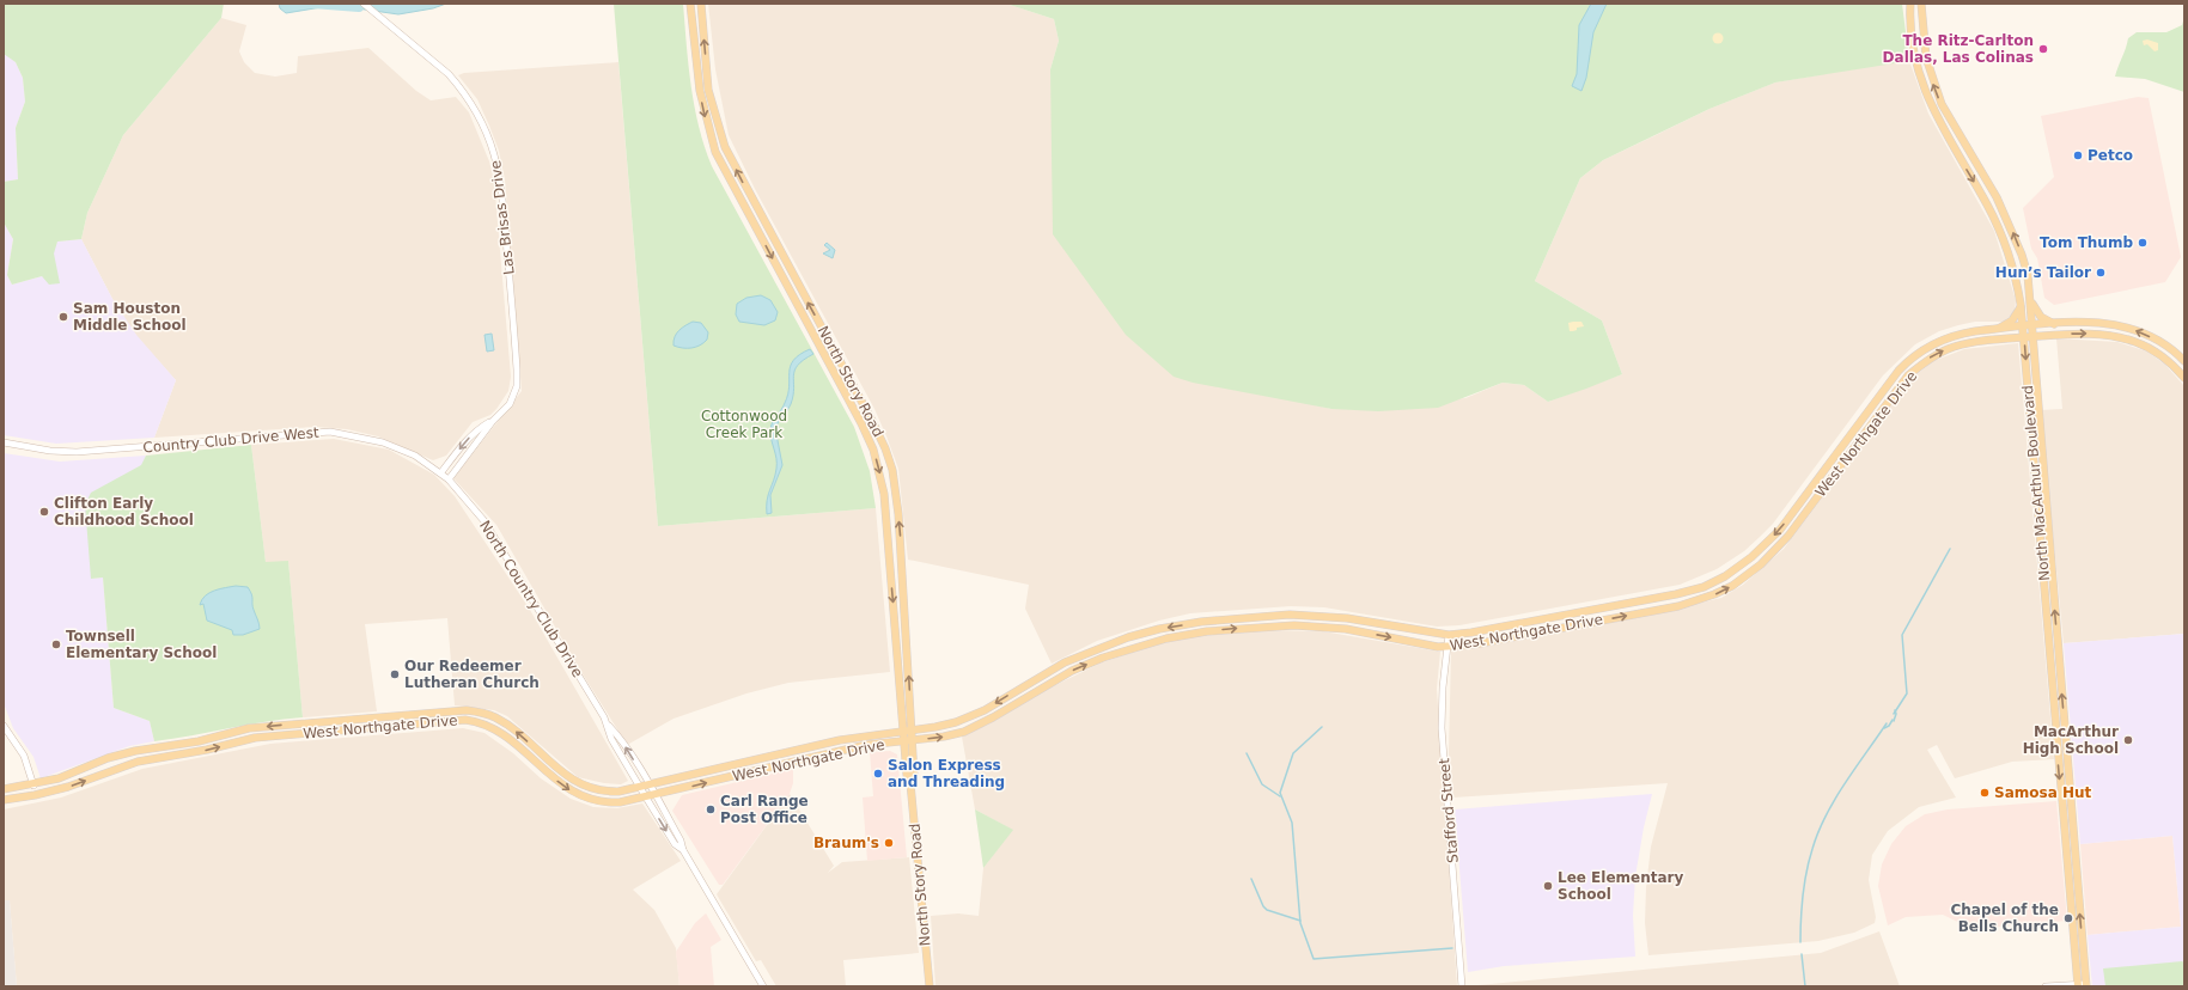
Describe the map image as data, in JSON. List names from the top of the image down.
{
  "streets": {
    "main road": ["North Story Road", "West Northgate Drive", "North MacArthur Boulevard"],
    "street": [
      "Las Brisas Drive",
      "Country Club Drive West",
      "North Country Club Drive",
      "Stafford Street"
    ]
  },
  "crossings": [
    ["Las Brisas Drive", "Country Club Drive West"],
    ["Las Brisas Drive", "North Country Club Drive"],
    ["North Story Road", "West Northgate Drive"],
    ["West Northgate Drive", "North MacArthur Boulevard"],
    ["West Northgate Drive", "North Country Club Drive"],
    ["West Northgate Drive", "Stafford Street"],
    ["Country Club Drive West", "North Country Club Drive"]
  ],
  "parks": ["Cottonwood Creek Park"],
  "places": [
    "The Ritz-Carlton Dallas, Las Colinas",
    "Petco",
    "Tom Thumb",
    "Hun’s Tailor",
    "Sam Houston Middle School",
    "Clifton Early Childhood School",
    "Townsell Elementary School",
    "Our Redeemer Lutheran Church",
    "MacArthur High School",
    "Salon Express and Threading",
    "Samosa Hut",
    "Carl Range Post Office",
    "Braum's",
    "Lee Elementary School",
    "Chapel of the Bells Church"
  ]
}
